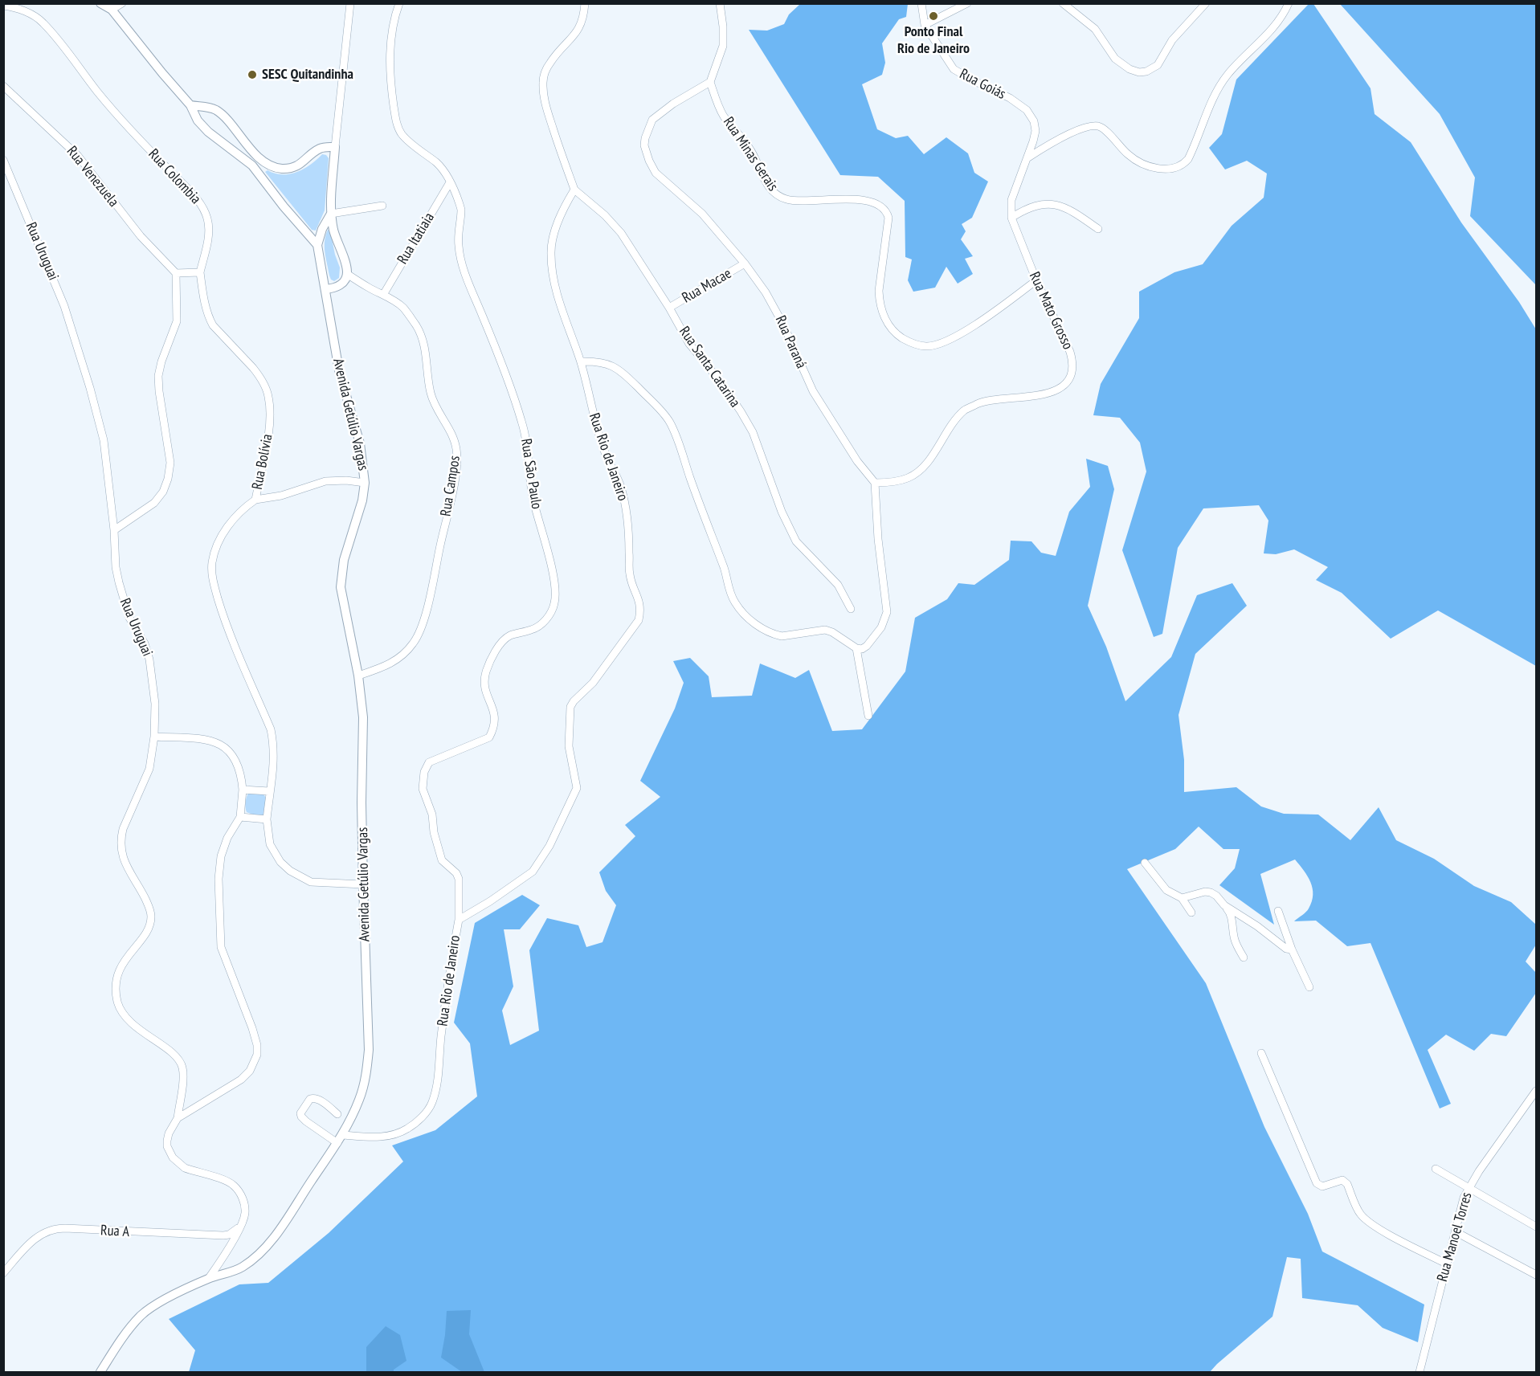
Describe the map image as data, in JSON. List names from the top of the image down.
{
  "streets": {
    "street": [
      "Rua Goiás",
      "Rua Minas Gerais",
      "Rua Venezuela",
      "Rua Colombia",
      "Rua Itatiaia",
      "Rua Uruguai",
      "Rua Macae",
      "Rua Mato Grosso",
      "Rua Paraná",
      "Rua Santa Catarina",
      "Avenida Getúlio Vargas",
      "Rua Rio de Janeiro",
      "Rua Bolívia",
      "Rua São Paulo",
      "Rua Campos",
      "Rua A",
      "Rua Manoel Torres"
    ]
  },
  "crossings": [
    ["Rua Goiás", "Rua Mato Grosso"],
    ["Rua Minas Gerais", "Rua Mato Grosso"],
    ["Rua Minas Gerais", "Rua Paraná"],
    ["Rua Colombia", "Rua Bolívia"],
    ["Rua Itatiaia", "Rua São Paulo"],
    ["Rua Itatiaia", "Rua Campos"],
    ["Rua Macae", "Rua Paraná"],
    ["Rua Macae", "Rua Santa Catarina"],
    ["Rua Mato Grosso", "Rua Paraná"],
    ["Rua Santa Catarina", "Rua Rio de Janeiro"],
    ["Avenida Getúlio Vargas", "Rua Rio de Janeiro"],
    ["Avenida Getúlio Vargas", "Rua Bolívia"],
    ["Avenida Getúlio Vargas", "Rua Campos"],
    ["Rua Rio de Janeiro", "Rua São Paulo"]
  ],
  "places": ["Ponto Final Rio de Janeiro", "SESC Quitandinha"]
}
